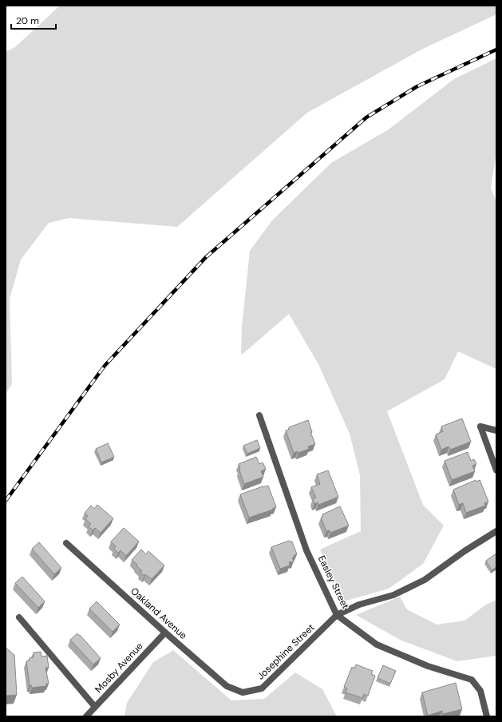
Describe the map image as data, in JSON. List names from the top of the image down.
{
  "streets": {
    "street": [
      "Easley Street",
      "Oakland Avenue",
      "Josephine Street",
      "Mosby Avenue"
    ]
  },
  "crossings": [
    ["Easley Street", "Josephine Street"],
    ["Oakland Avenue", "Josephine Street"],
    ["Oakland Avenue", "Mosby Avenue"]
  ],
  "scale_bar": "20 m"
}
